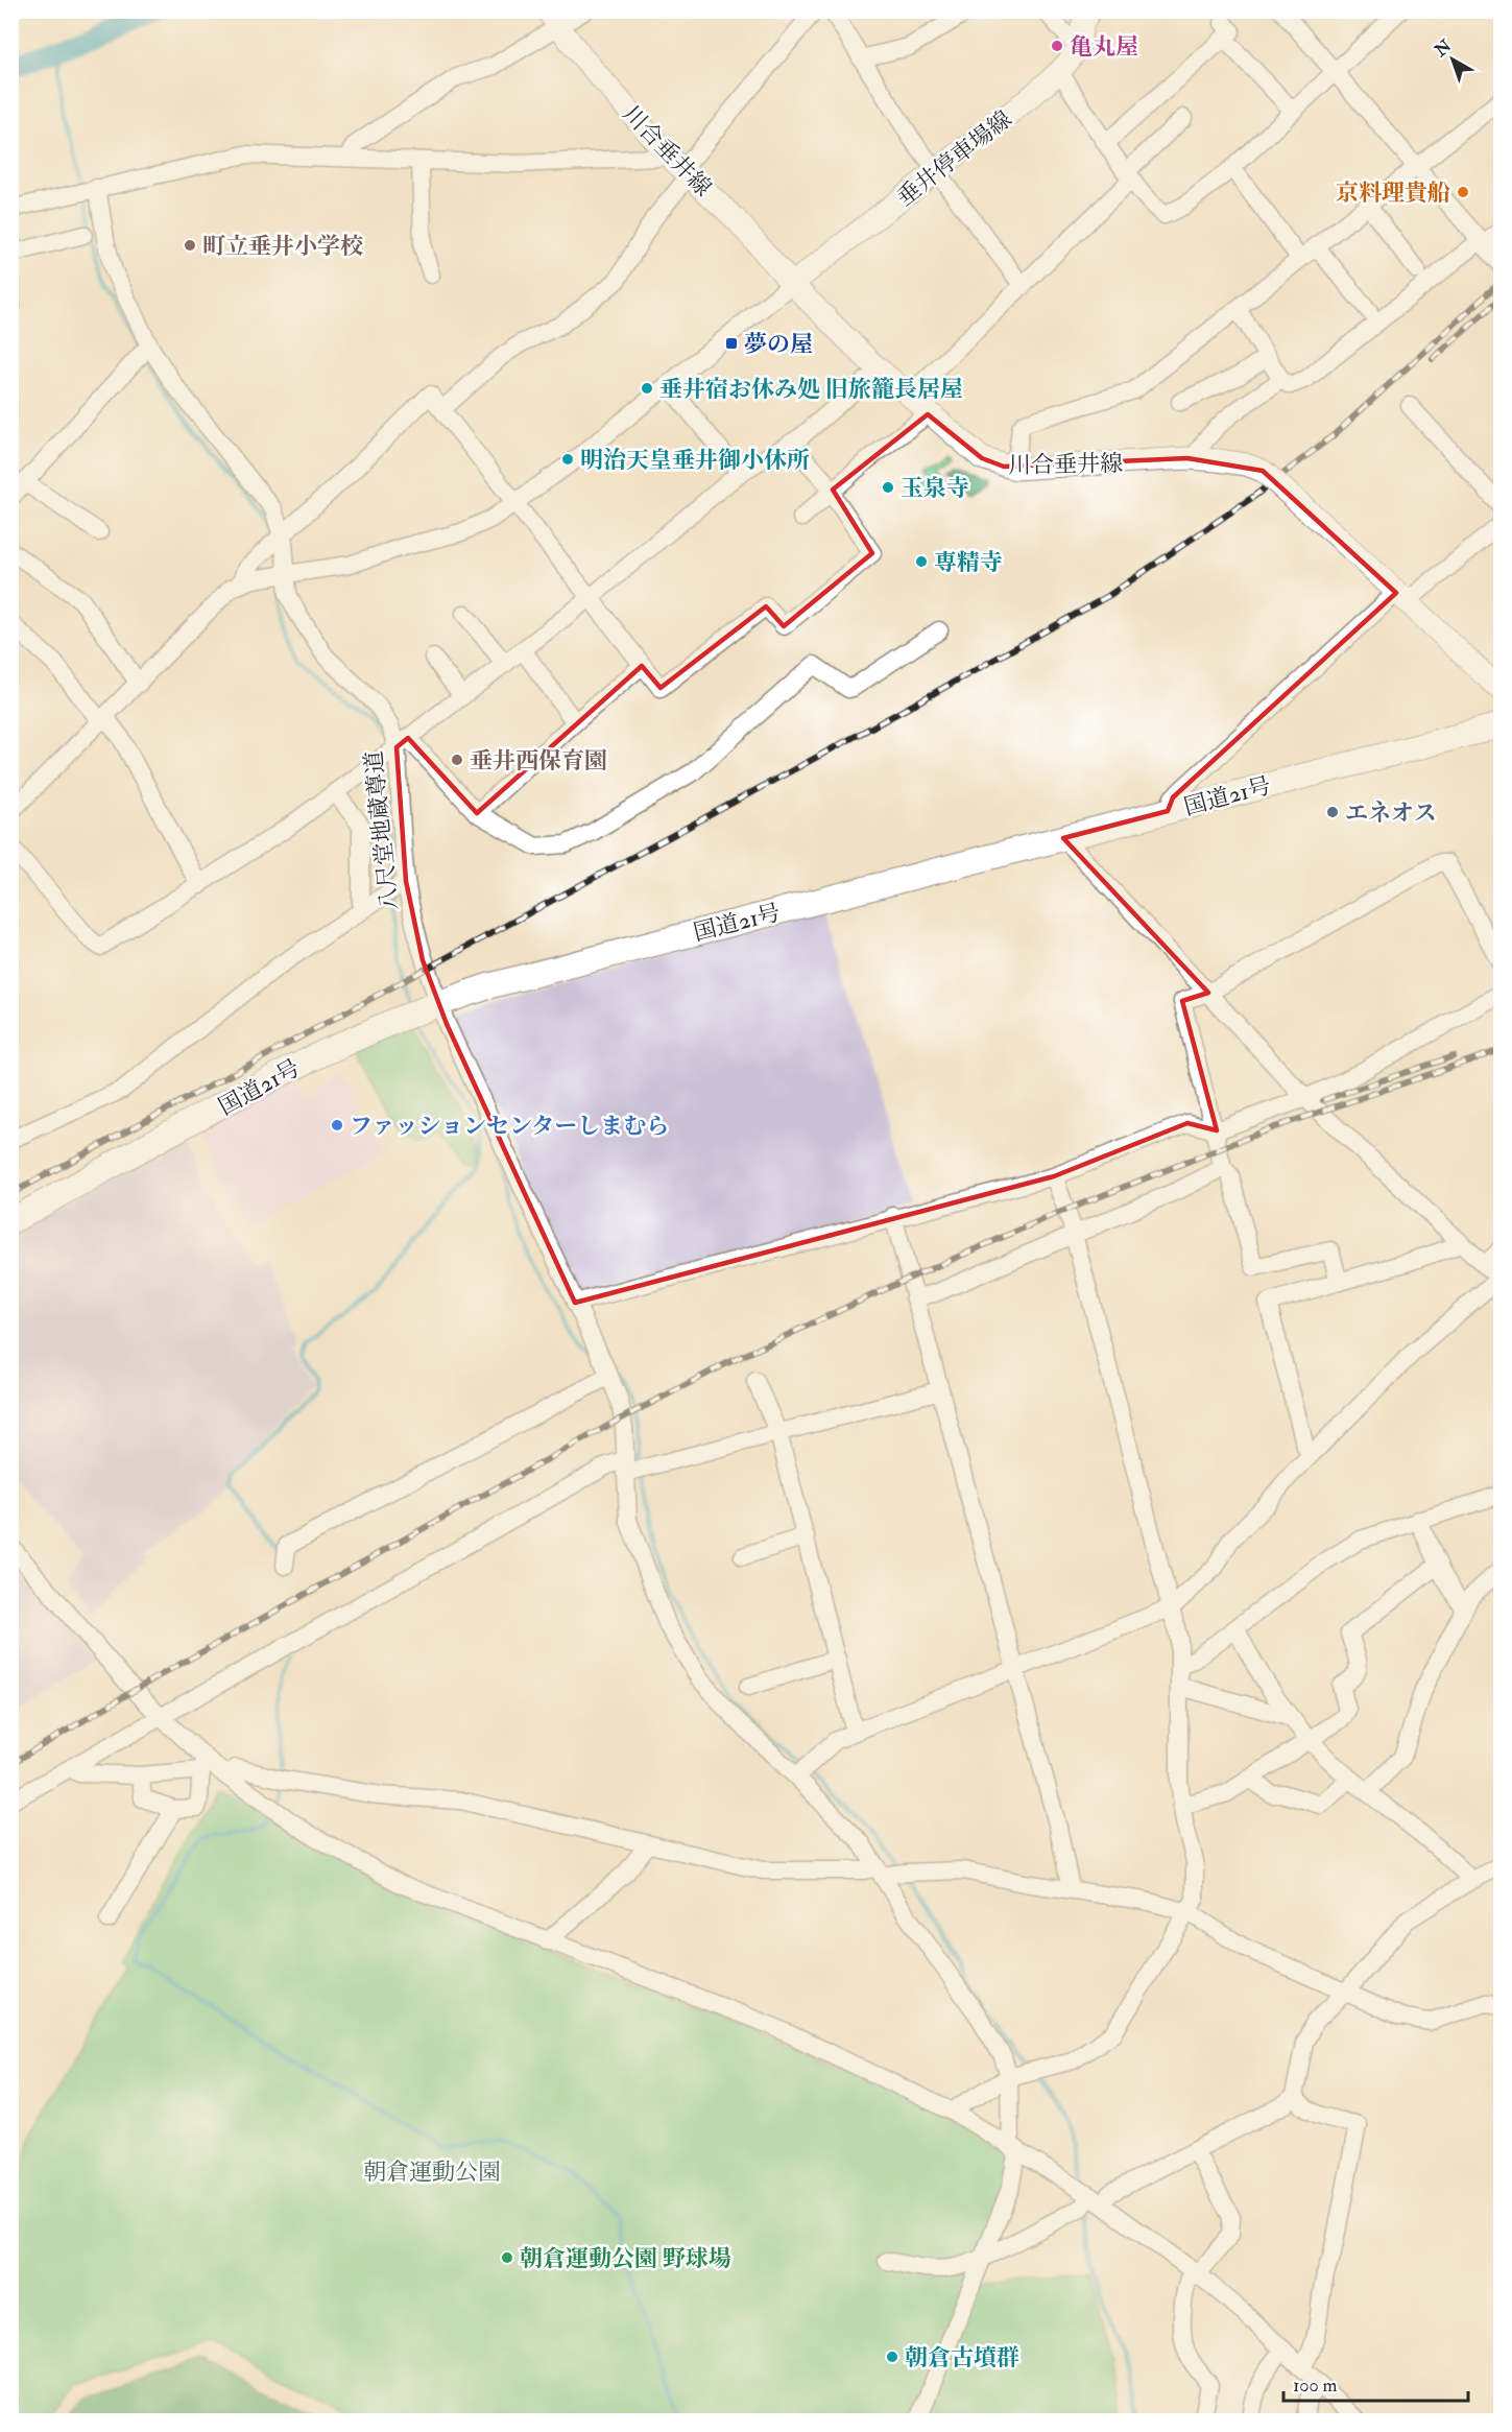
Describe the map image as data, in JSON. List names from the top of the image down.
{
  "streets": {
    "highway": ["国道21号"],
    "main road": ["川合垂井線", "垂井停車場線"],
    "street": ["八尺堂地蔵尊道"]
  },
  "crossings": [
    ["川合垂井線", "垂井停車場線"],
    ["国道21号", "八尺堂地蔵尊道"]
  ],
  "parks": ["朝倉運動公園"],
  "places": {
    "other": [
      "亀丸屋",
      "京料理貴船",
      "町立垂井小学校",
      "垂井宿お休み処 旧旅籠長居屋",
      "明治天皇垂井御小休所",
      "玉泉寺",
      "専精寺",
      "垂井西保育園",
      "エネオス",
      "ファッションセンターしまむら",
      "朝倉運動公園 野球場",
      "朝倉古墳群"
    ],
    "transit": ["夢の屋"]
  },
  "scale_bar": "100 m",
  "north": "top left"
}
